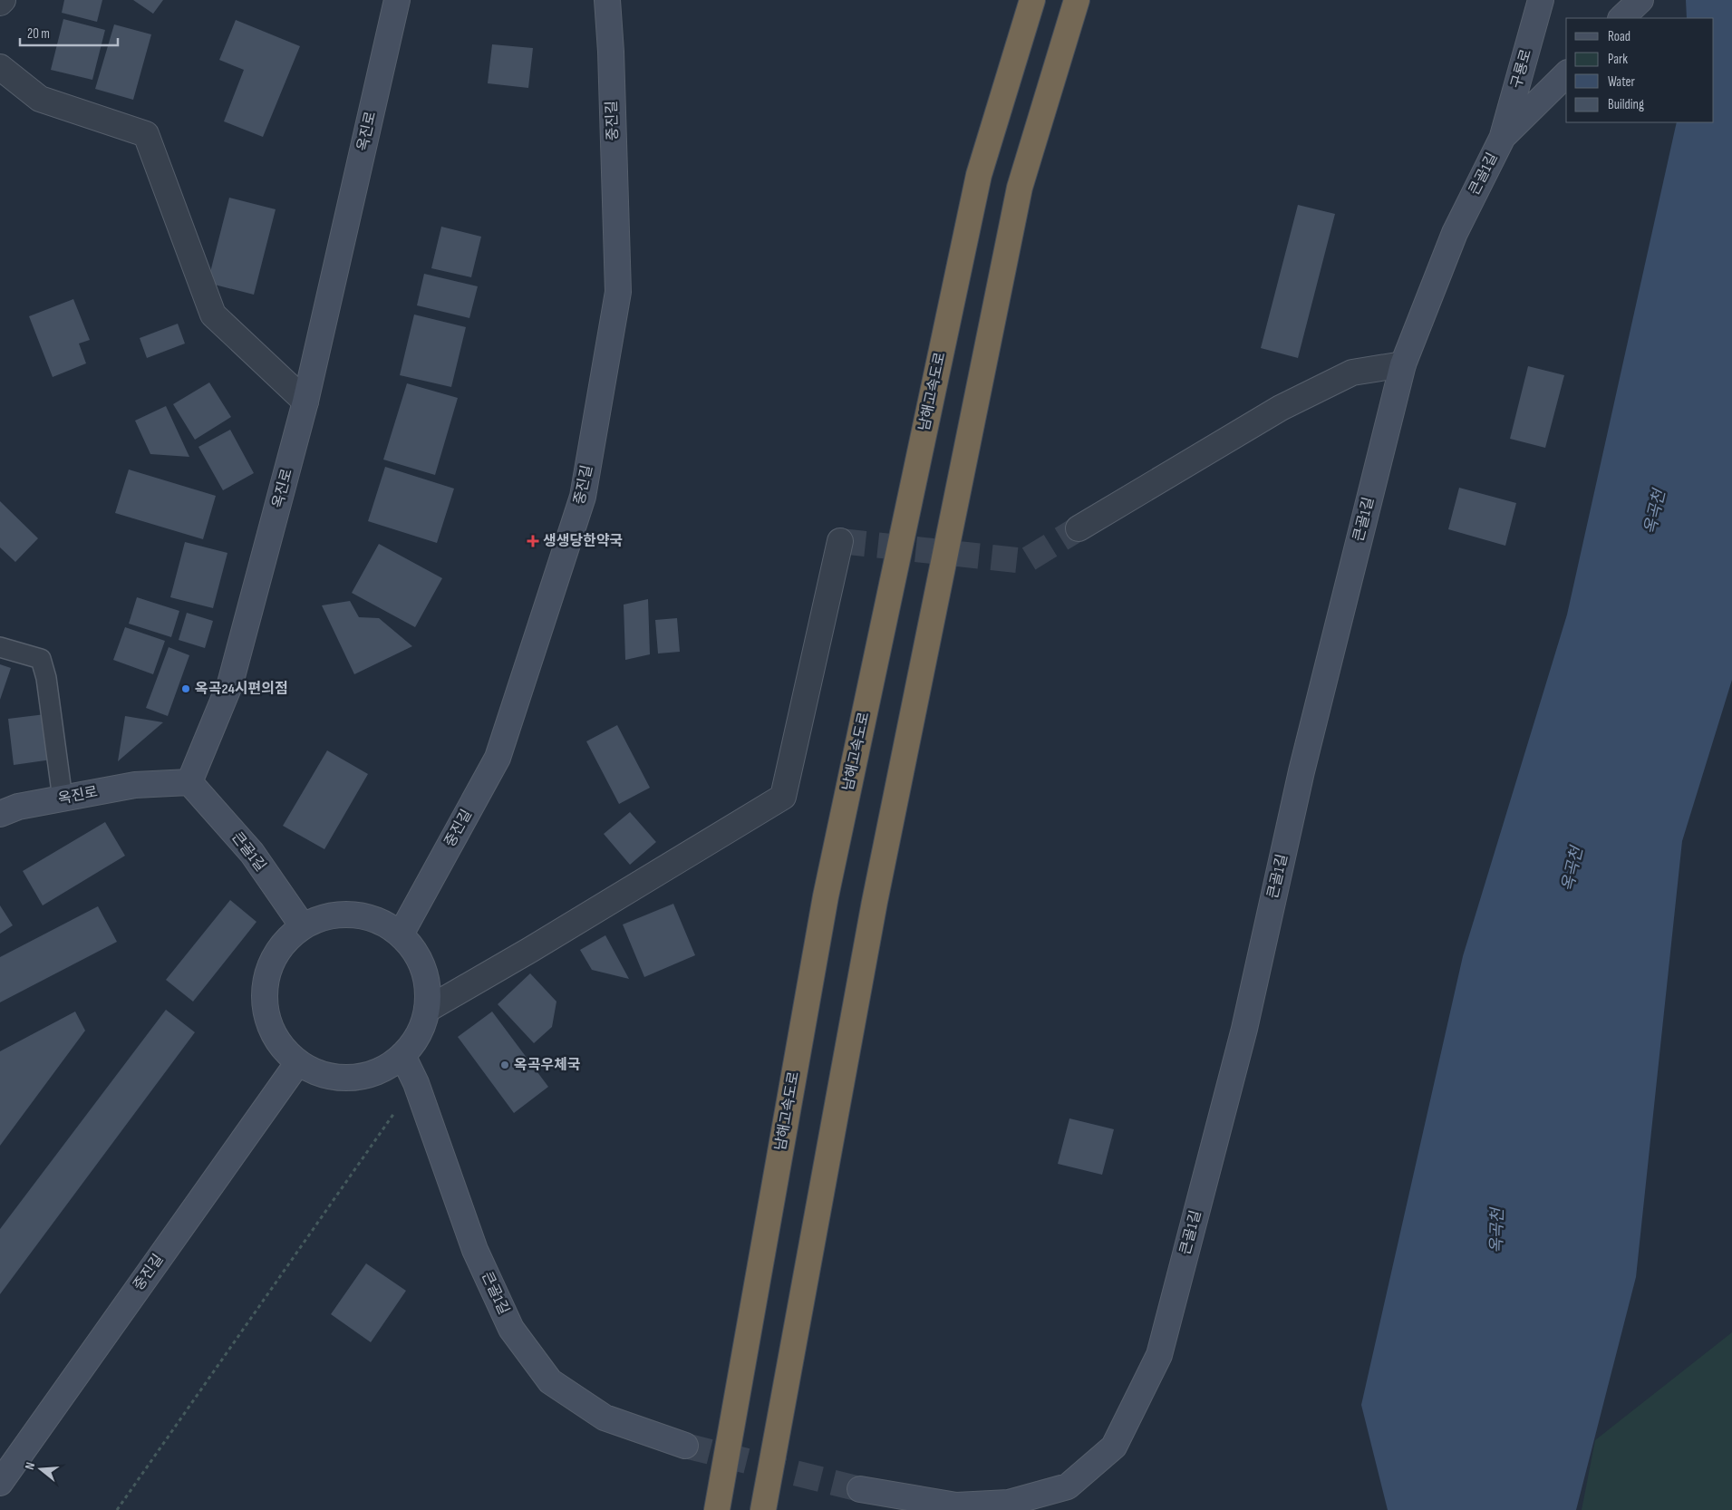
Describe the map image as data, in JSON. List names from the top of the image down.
{
  "streets": {
    "highway": ["남해고속도로"],
    "main road": [
      "구룡로",
      "중진길",
      "옥진로",
      "큰골1길"
    ]
  },
  "crossings": [
    ["구룡로", "큰골1길"],
    ["옥진로", "큰골1길"]
  ],
  "water": ["옥곡천"],
  "places": {
    "health": ["생생당한약국"],
    "other": ["옥곡24시편의점", "옥곡우체국"]
  },
  "legend": [
    "Road",
    "Park",
    "Water",
    "Building"
  ],
  "scale_bar": "20 m",
  "north": "left"
}
